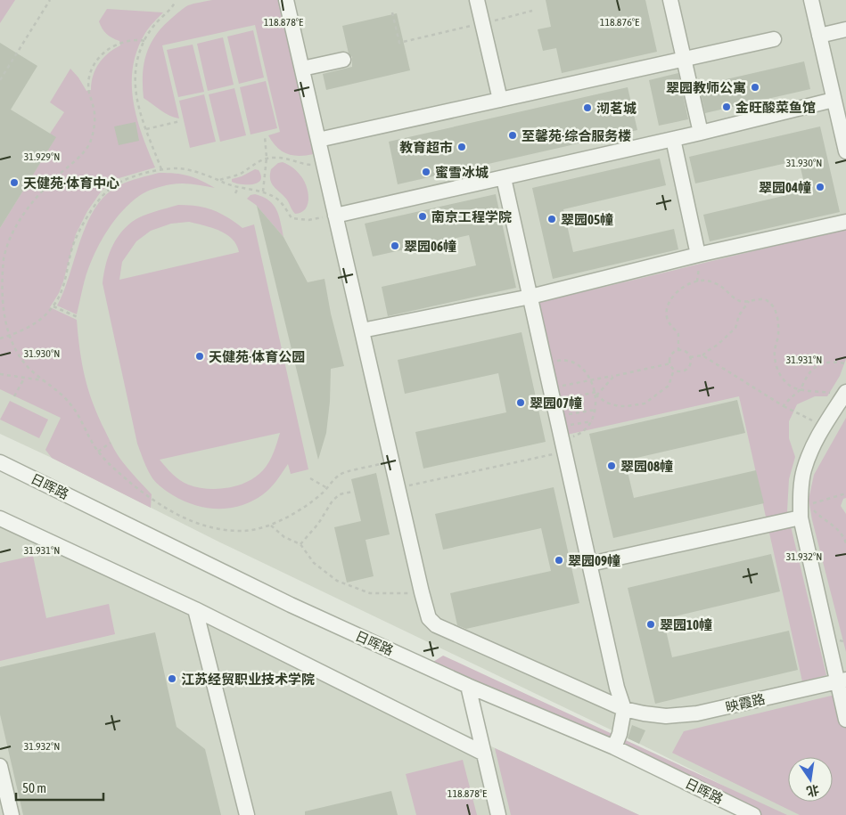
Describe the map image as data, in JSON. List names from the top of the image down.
{
  "streets": {
    "street": ["日晖路", "映霞路"]
  },
  "places": [
    "翠园教师公寓",
    "金旺酸菜鱼馆",
    "沏茗城",
    "至馨苑·综合服务楼",
    "教育超市",
    "蜜雪冰城",
    "天健苑·体育中心",
    "翠园04幢",
    "南京工程学院",
    "翠园05幢",
    "翠园06幢",
    "天健苑·体育公园",
    "翠园07幢",
    "翠园08幢",
    "翠园09幢",
    "翠园10幢",
    "江苏经贸职业技术学院"
  ],
  "scale_bar": "50 m",
  "north": "bottom",
  "coordinates": [
    "118.878°E",
    "118.876°E",
    "31.929°N",
    "31.930°N",
    "31.931°N",
    "31.932°N"
  ]
}
